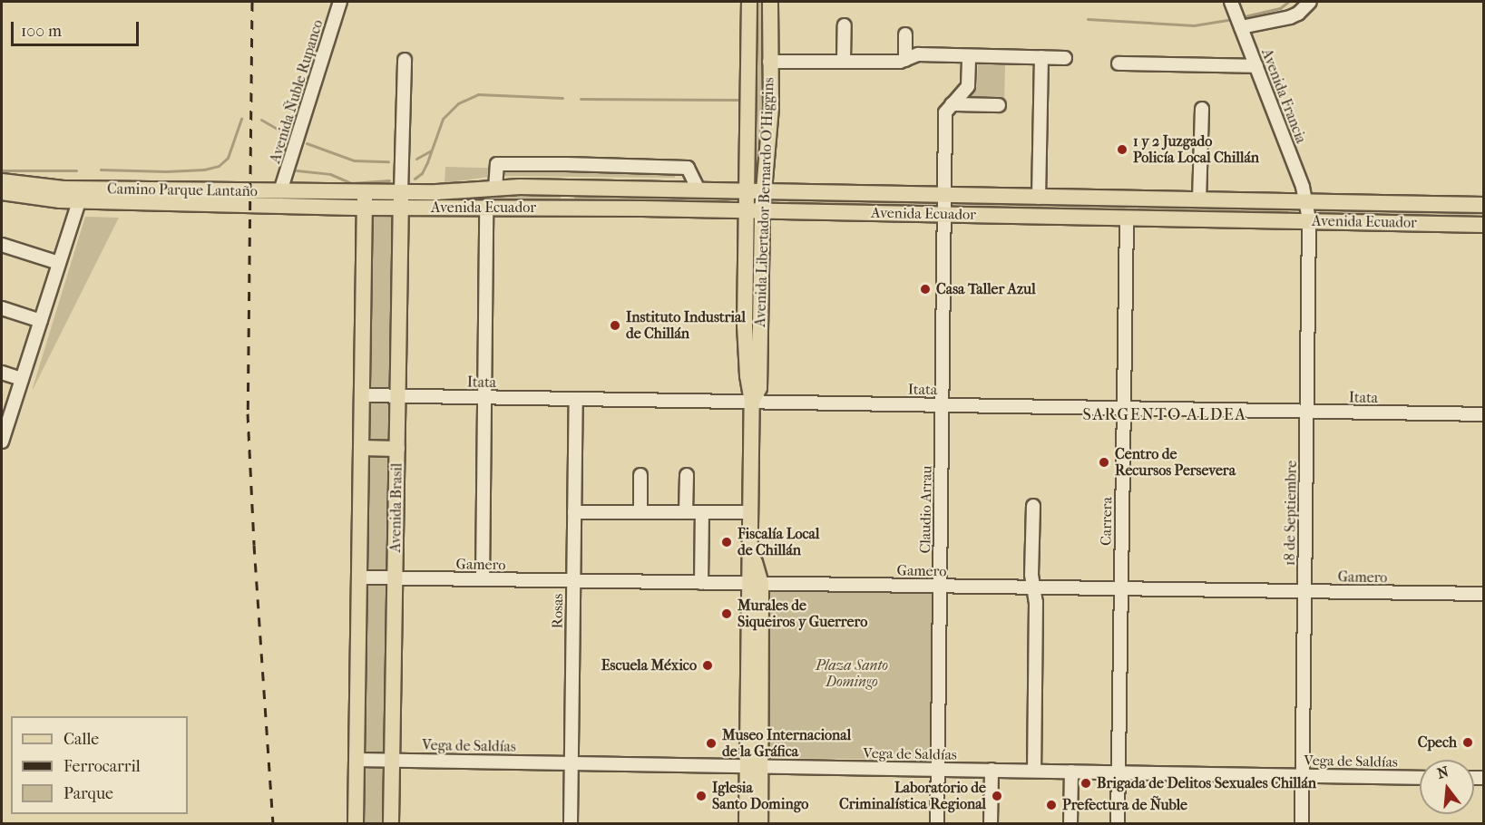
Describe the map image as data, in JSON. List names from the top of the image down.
{
  "streets": {
    "main road": [
      "Camino Parque Lantaño",
      "Avenida Libertador Bernardo O'Higgins",
      "Avenida Ecuador",
      "Avenida Brasil"
    ],
    "street": [
      "Avenida Ñuble Rupanco",
      "Avenida Francia",
      "Itata",
      "Claudio Arrau",
      "18 de Septiembre",
      "Carrera",
      "Gamero",
      "Rosas",
      "Vega de Saldías"
    ]
  },
  "crossings": [
    ["Avenida Ñuble Rupanco", "Camino Parque Lantaño"],
    ["Avenida Francia", "Avenida Ecuador"],
    ["Avenida Francia", "18 de Septiembre"],
    ["Camino Parque Lantaño", "Avenida Ecuador"],
    ["Avenida Libertador Bernardo O'Higgins", "Avenida Ecuador"],
    ["Avenida Libertador Bernardo O'Higgins", "Itata"],
    ["Avenida Libertador Bernardo O'Higgins", "Gamero"],
    ["Avenida Libertador Bernardo O'Higgins", "Vega de Saldías"],
    ["Avenida Ecuador", "Avenida Brasil"],
    ["Avenida Ecuador", "Claudio Arrau"],
    ["Avenida Ecuador", "18 de Septiembre"],
    ["Avenida Ecuador", "Carrera"],
    ["Itata", "Avenida Brasil"],
    ["Itata", "Claudio Arrau"],
    ["Itata", "18 de Septiembre"],
    ["Itata", "Carrera"],
    ["Itata", "Rosas"],
    ["Avenida Brasil", "Gamero"],
    ["Avenida Brasil", "Vega de Saldías"],
    ["Claudio Arrau", "Gamero"],
    ["Claudio Arrau", "Vega de Saldías"],
    ["18 de Septiembre", "Gamero"],
    ["18 de Septiembre", "Vega de Saldías"],
    ["Carrera", "Gamero"],
    ["Carrera", "Vega de Saldías"],
    ["Gamero", "Rosas"],
    ["Rosas", "Vega de Saldías"]
  ],
  "districts": ["SARGENTO ALDEA"],
  "parks": ["Plaza Santo Domingo"],
  "places": [
    "1 y 2 Juzgado Policía Local Chillán",
    "Casa Taller Azul",
    "Instituto Industrial de Chillán",
    "Centro de Recursos Persevera",
    "Fiscalía Local de Chillán",
    "Murales de Siqueiros y Guerrero",
    "Escuela México",
    "Cpech",
    "Museo Internacional de la Gráfica",
    "Brigada de Delitos Sexuales Chillán",
    "Iglesia Santo Domingo",
    "Laboratorio de Criminalística Regional",
    "Prefectura de Ñuble"
  ],
  "legend": ["Calle", "Ferrocarril", "Parque"],
  "scale_bar": "100 m",
  "north": "top"
}
